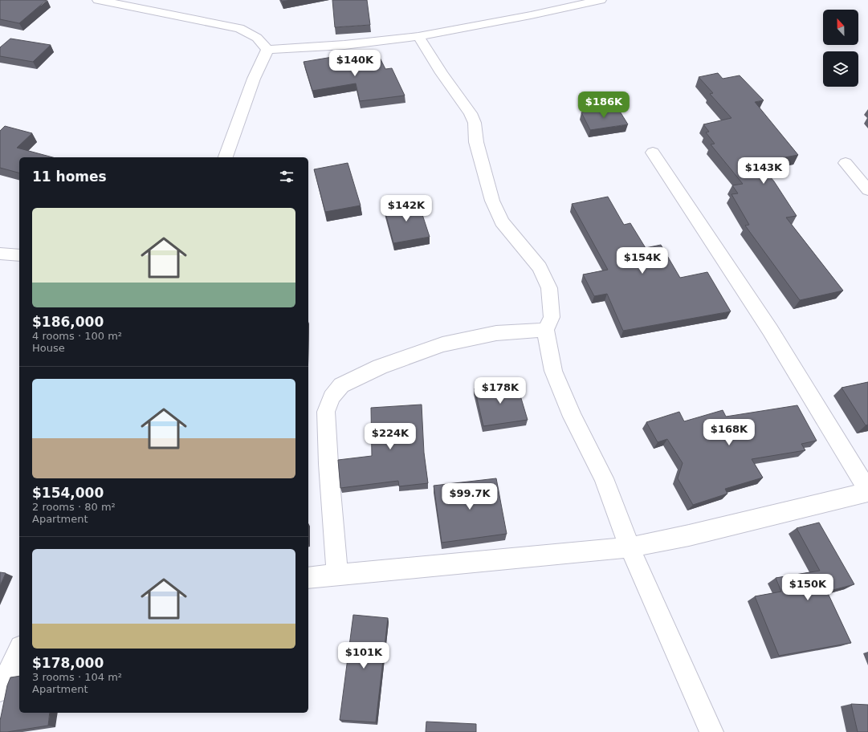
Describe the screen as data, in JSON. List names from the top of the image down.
{
  "north": "top",
  "page": {
    "price": [
      "$140K",
      "$186K",
      "$143K",
      "$142K",
      "$154K",
      "$178K",
      "$168K",
      "$224K",
      "$99.7K",
      "$150K",
      "$101K"
    ],
    "heading": "11 homes",
    "list": [
      {
        "name": "$186,000",
        "note": "4 rooms · 100 m² · House"
      },
      {
        "name": "$154,000",
        "note": "2 rooms · 80 m² · Apartment"
      },
      {
        "name": "$178,000",
        "note": "3 rooms · 104 m² · Apartment"
      }
    ]
  }
}
